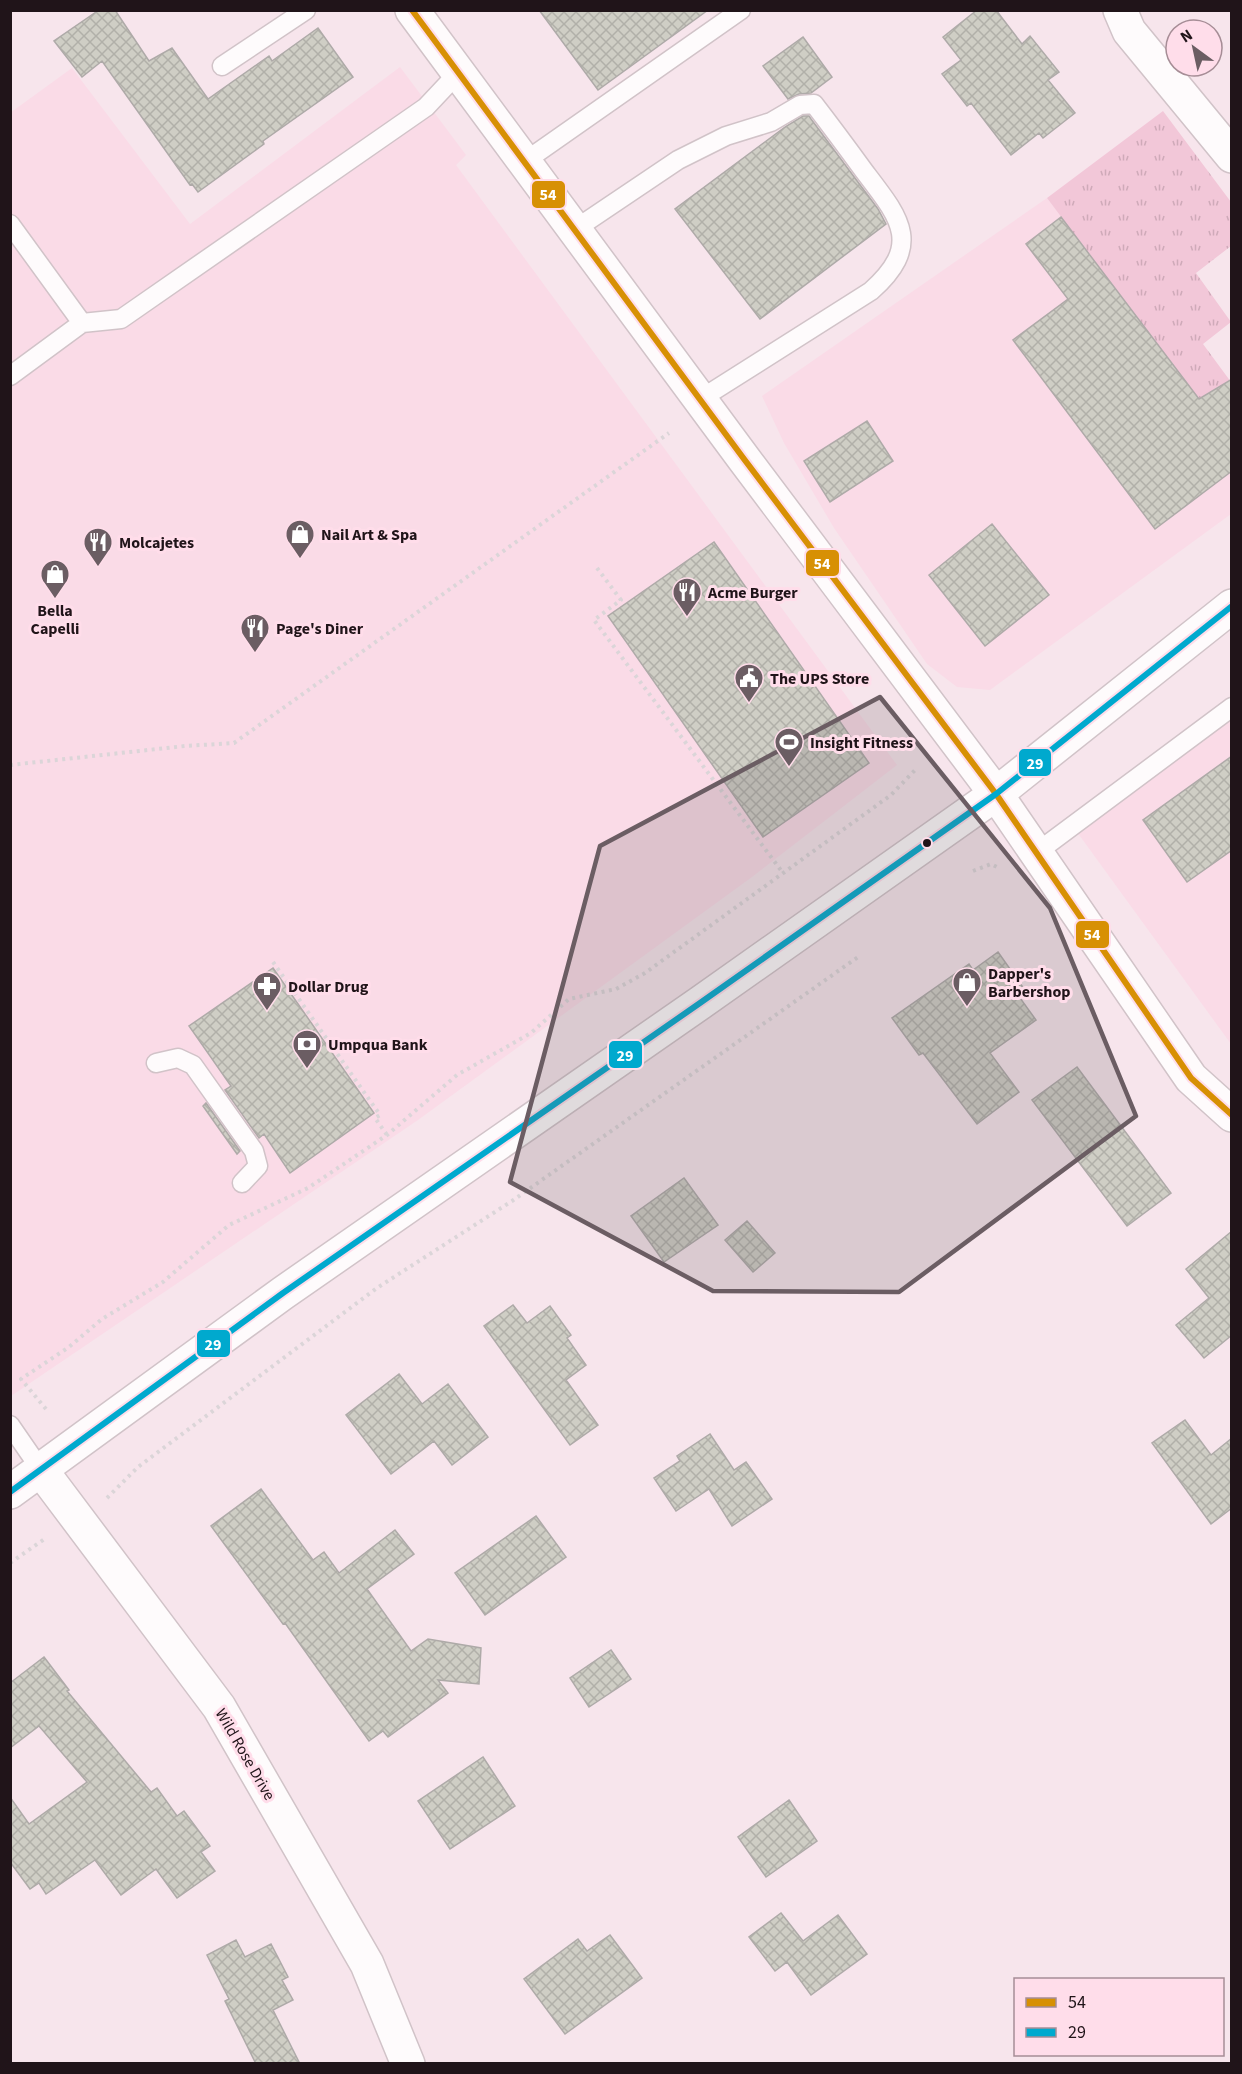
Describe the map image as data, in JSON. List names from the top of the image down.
{
  "streets": {
    "street": ["Wild Rose Drive"]
  },
  "places": {
    "shop": ["Nail Art & Spa", "Bella Capelli", "Dapper's Barbershop"],
    "restaurant": ["Molcajetes", "Acme Burger", "Page's Diner"],
    "public building": ["The UPS Store"],
    "sports": ["Insight Fitness"],
    "pharmacy": ["Dollar Drug"],
    "bank": ["Umpqua Bank"]
  },
  "lines": ["transit line 54", "transit line 29"],
  "legend": ["54", "29"],
  "north": "top left"
}
